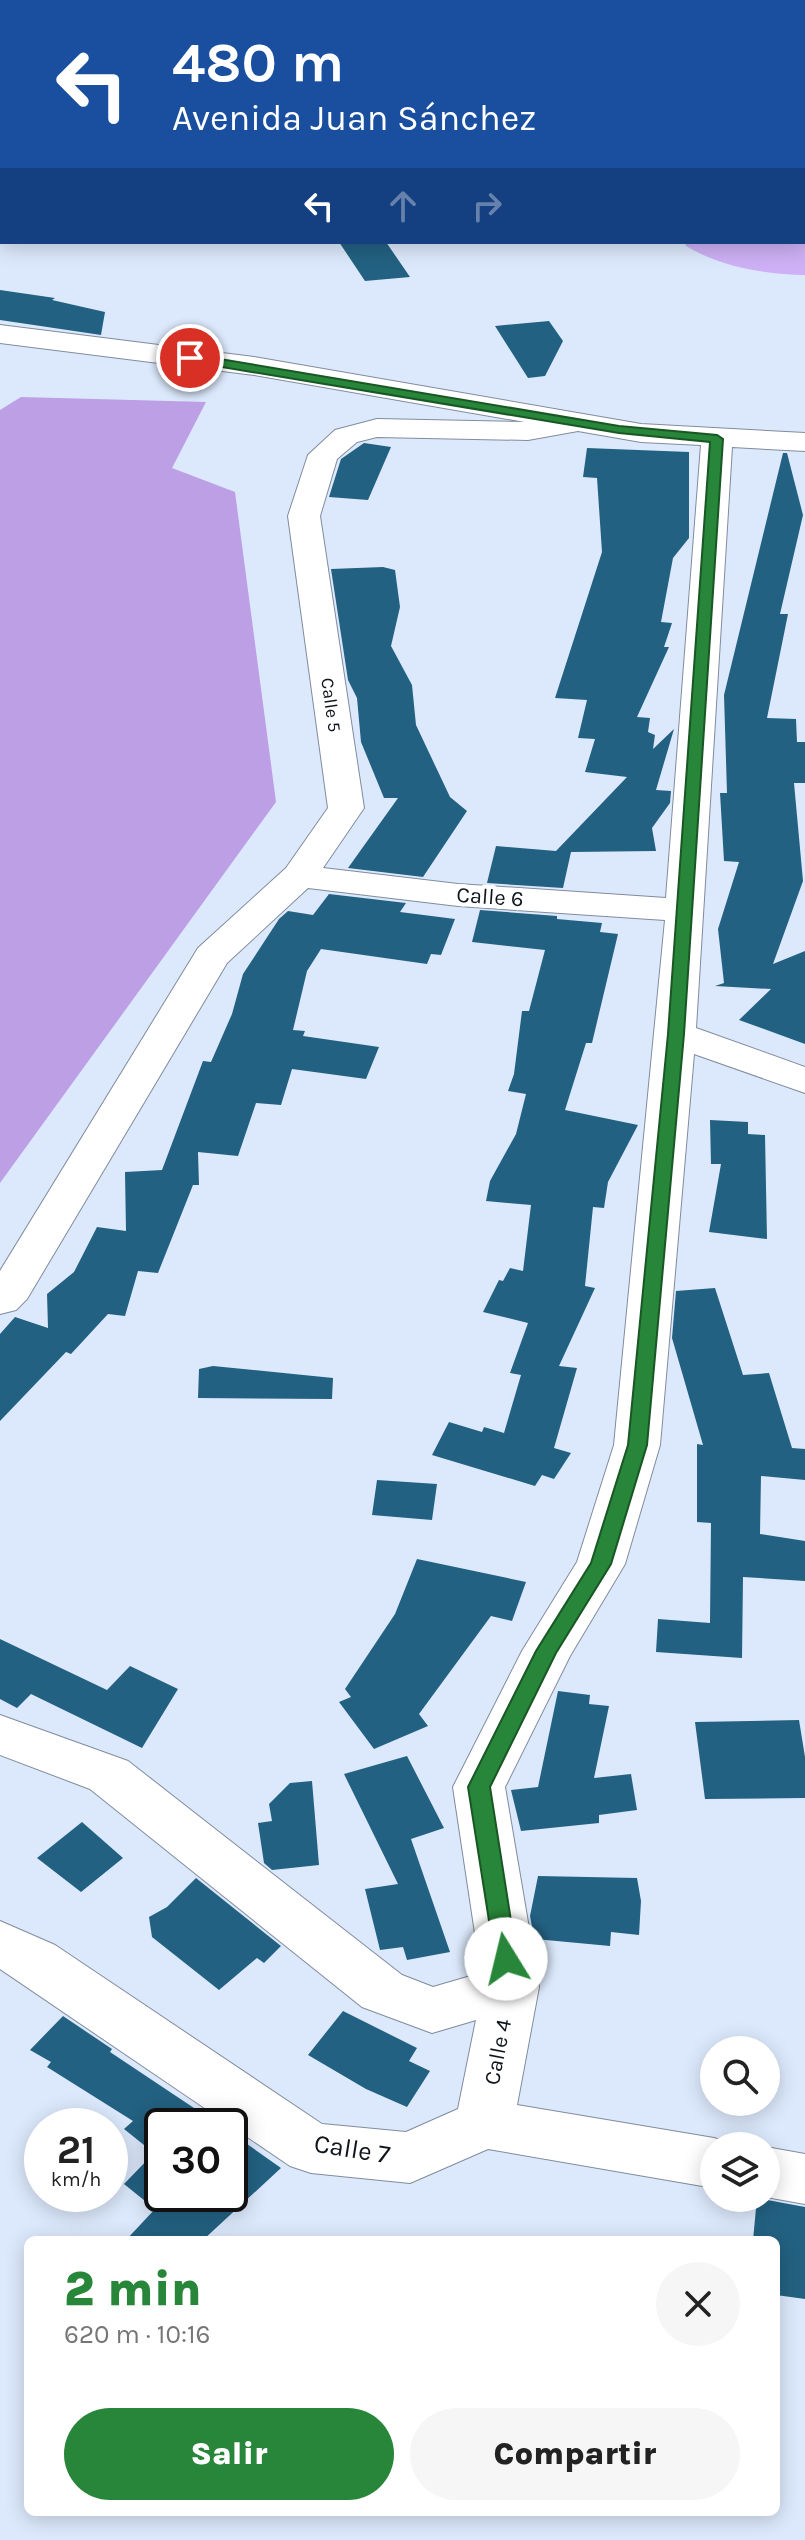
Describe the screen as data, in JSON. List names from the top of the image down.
{
  "streets": {
    "street": [
      "Calle 5",
      "Calle 6",
      "Calle 4",
      "Calle 7"
    ]
  },
  "crossings": [
    ["Calle 5", "Calle 6"],
    ["Calle 6", "Calle 4"],
    ["Calle 4", "Calle 7"]
  ],
  "page": {
    "turn": ["480 m", "Avenida Juan Sánchez"],
    "speed": "21 km/h",
    "limit": "30",
    "heading": ["2 min", "620 m · 10:16"],
    "buttons": ["Salir", "Compartir"]
  }
}
